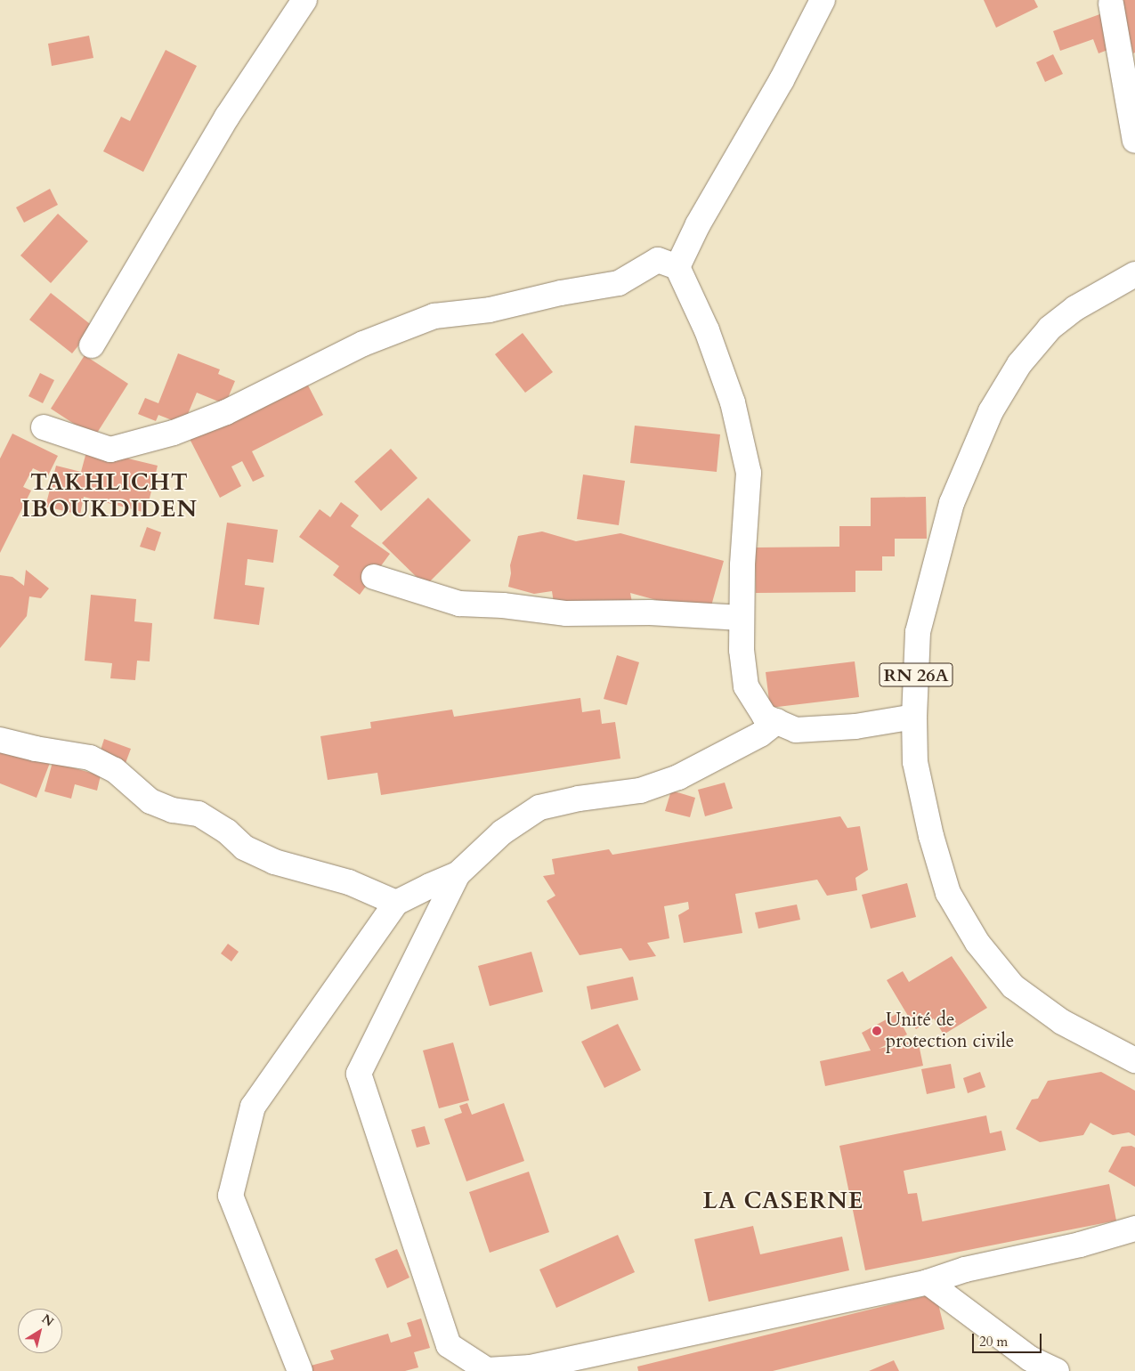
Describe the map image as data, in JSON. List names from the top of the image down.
{
  "streets": {
    "street": ["RN 26A"]
  },
  "districts": ["TAKHLICHT IBOUKDIDEN", "LA CASERNE"],
  "places": ["Unité de protection civile"],
  "scale_bar": "20 m",
  "north": "top right"
}
